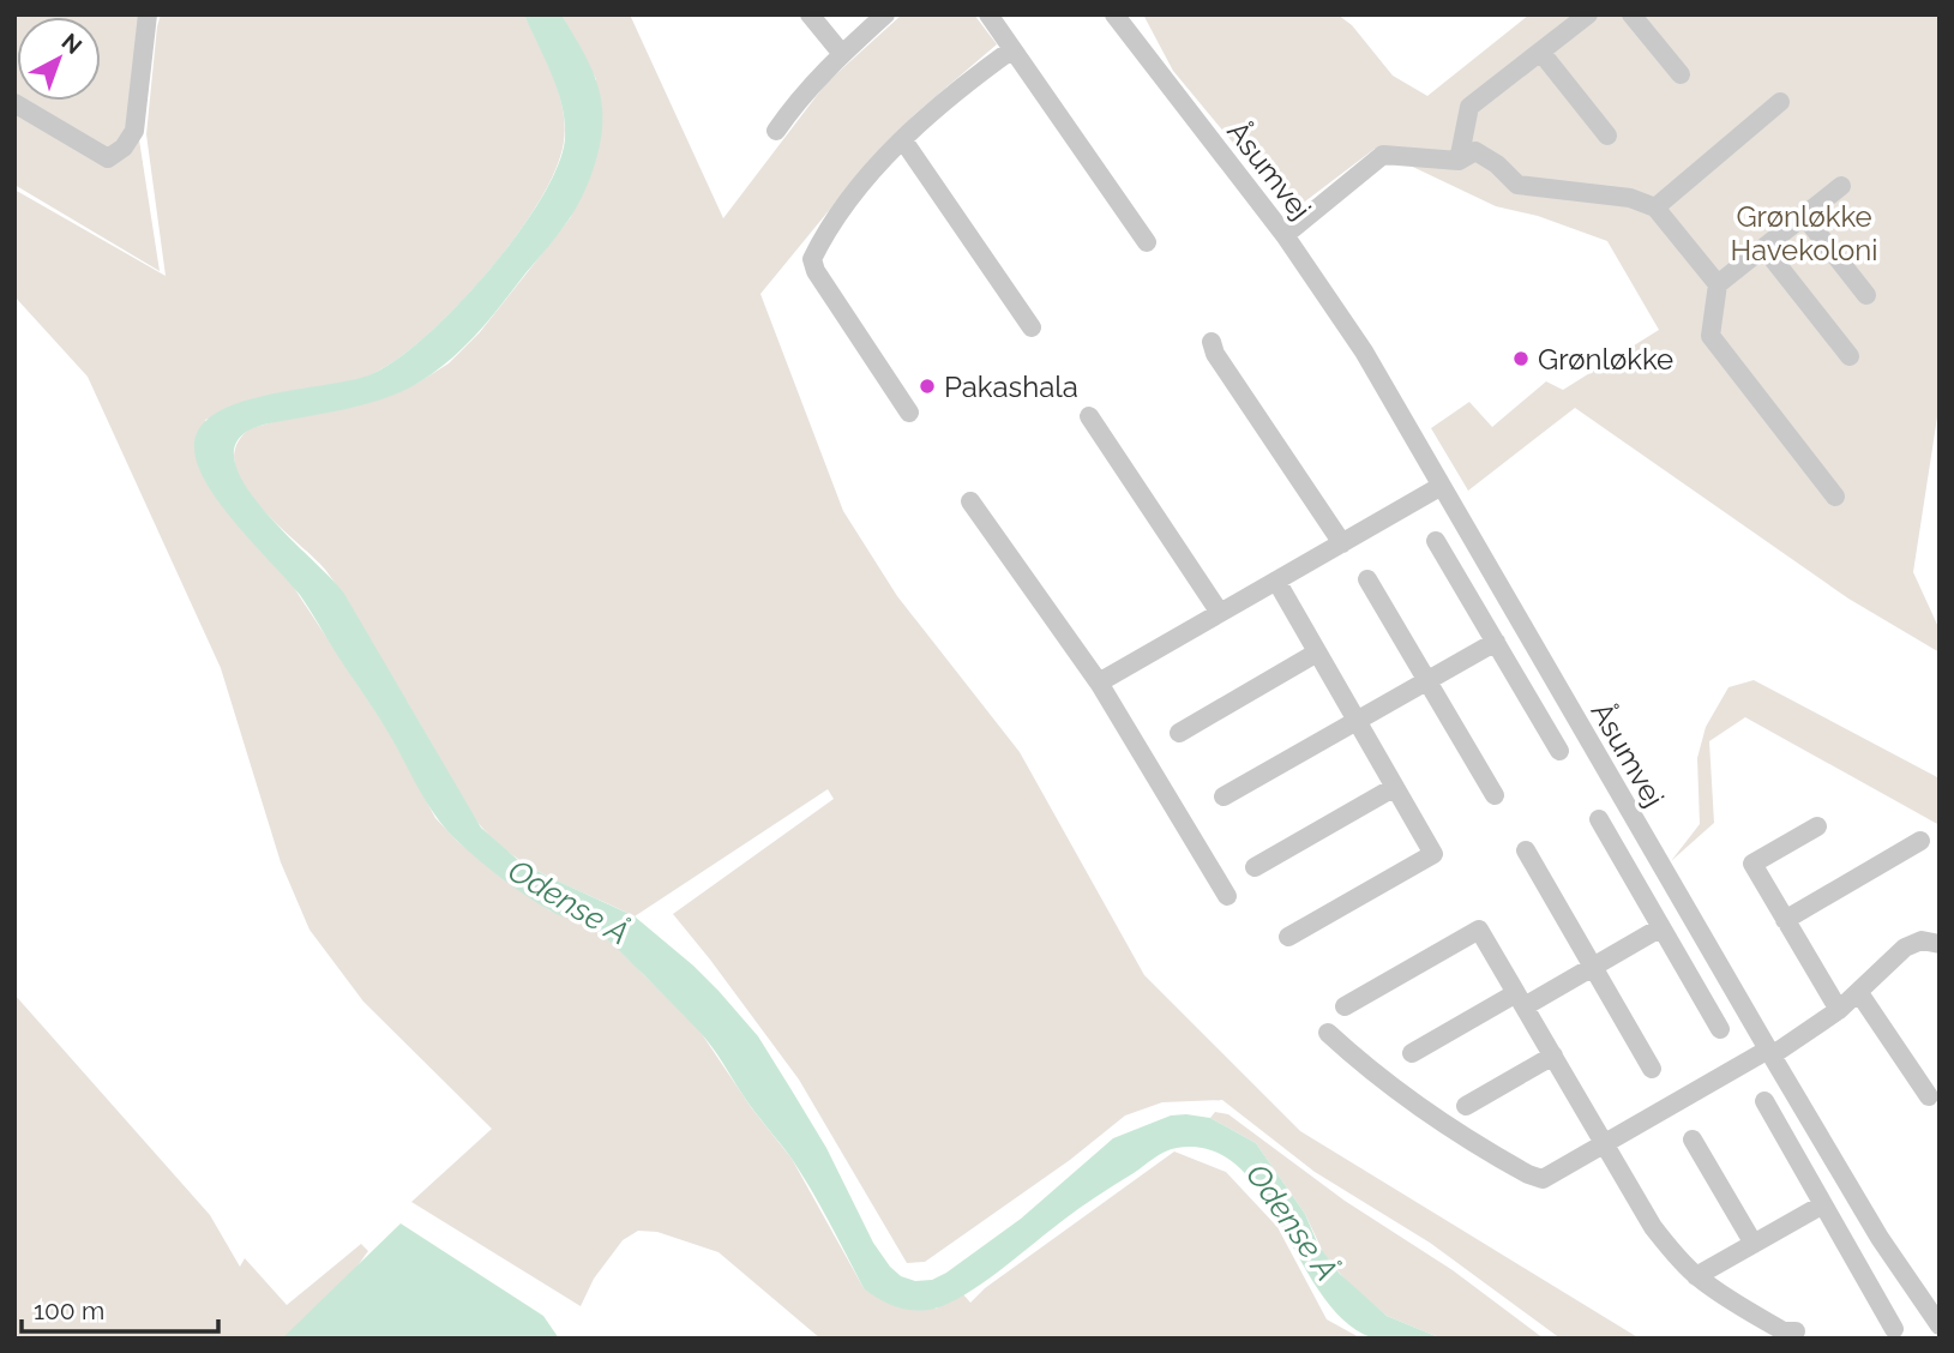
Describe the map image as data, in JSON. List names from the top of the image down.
{
  "streets": {
    "street": ["Åsumvej"]
  },
  "water": ["Odense Å"],
  "parks": ["Grønløkke Havekoloni"],
  "places": ["Grønløkke", "Pakashala"],
  "scale_bar": "100 m",
  "north": "top right"
}
